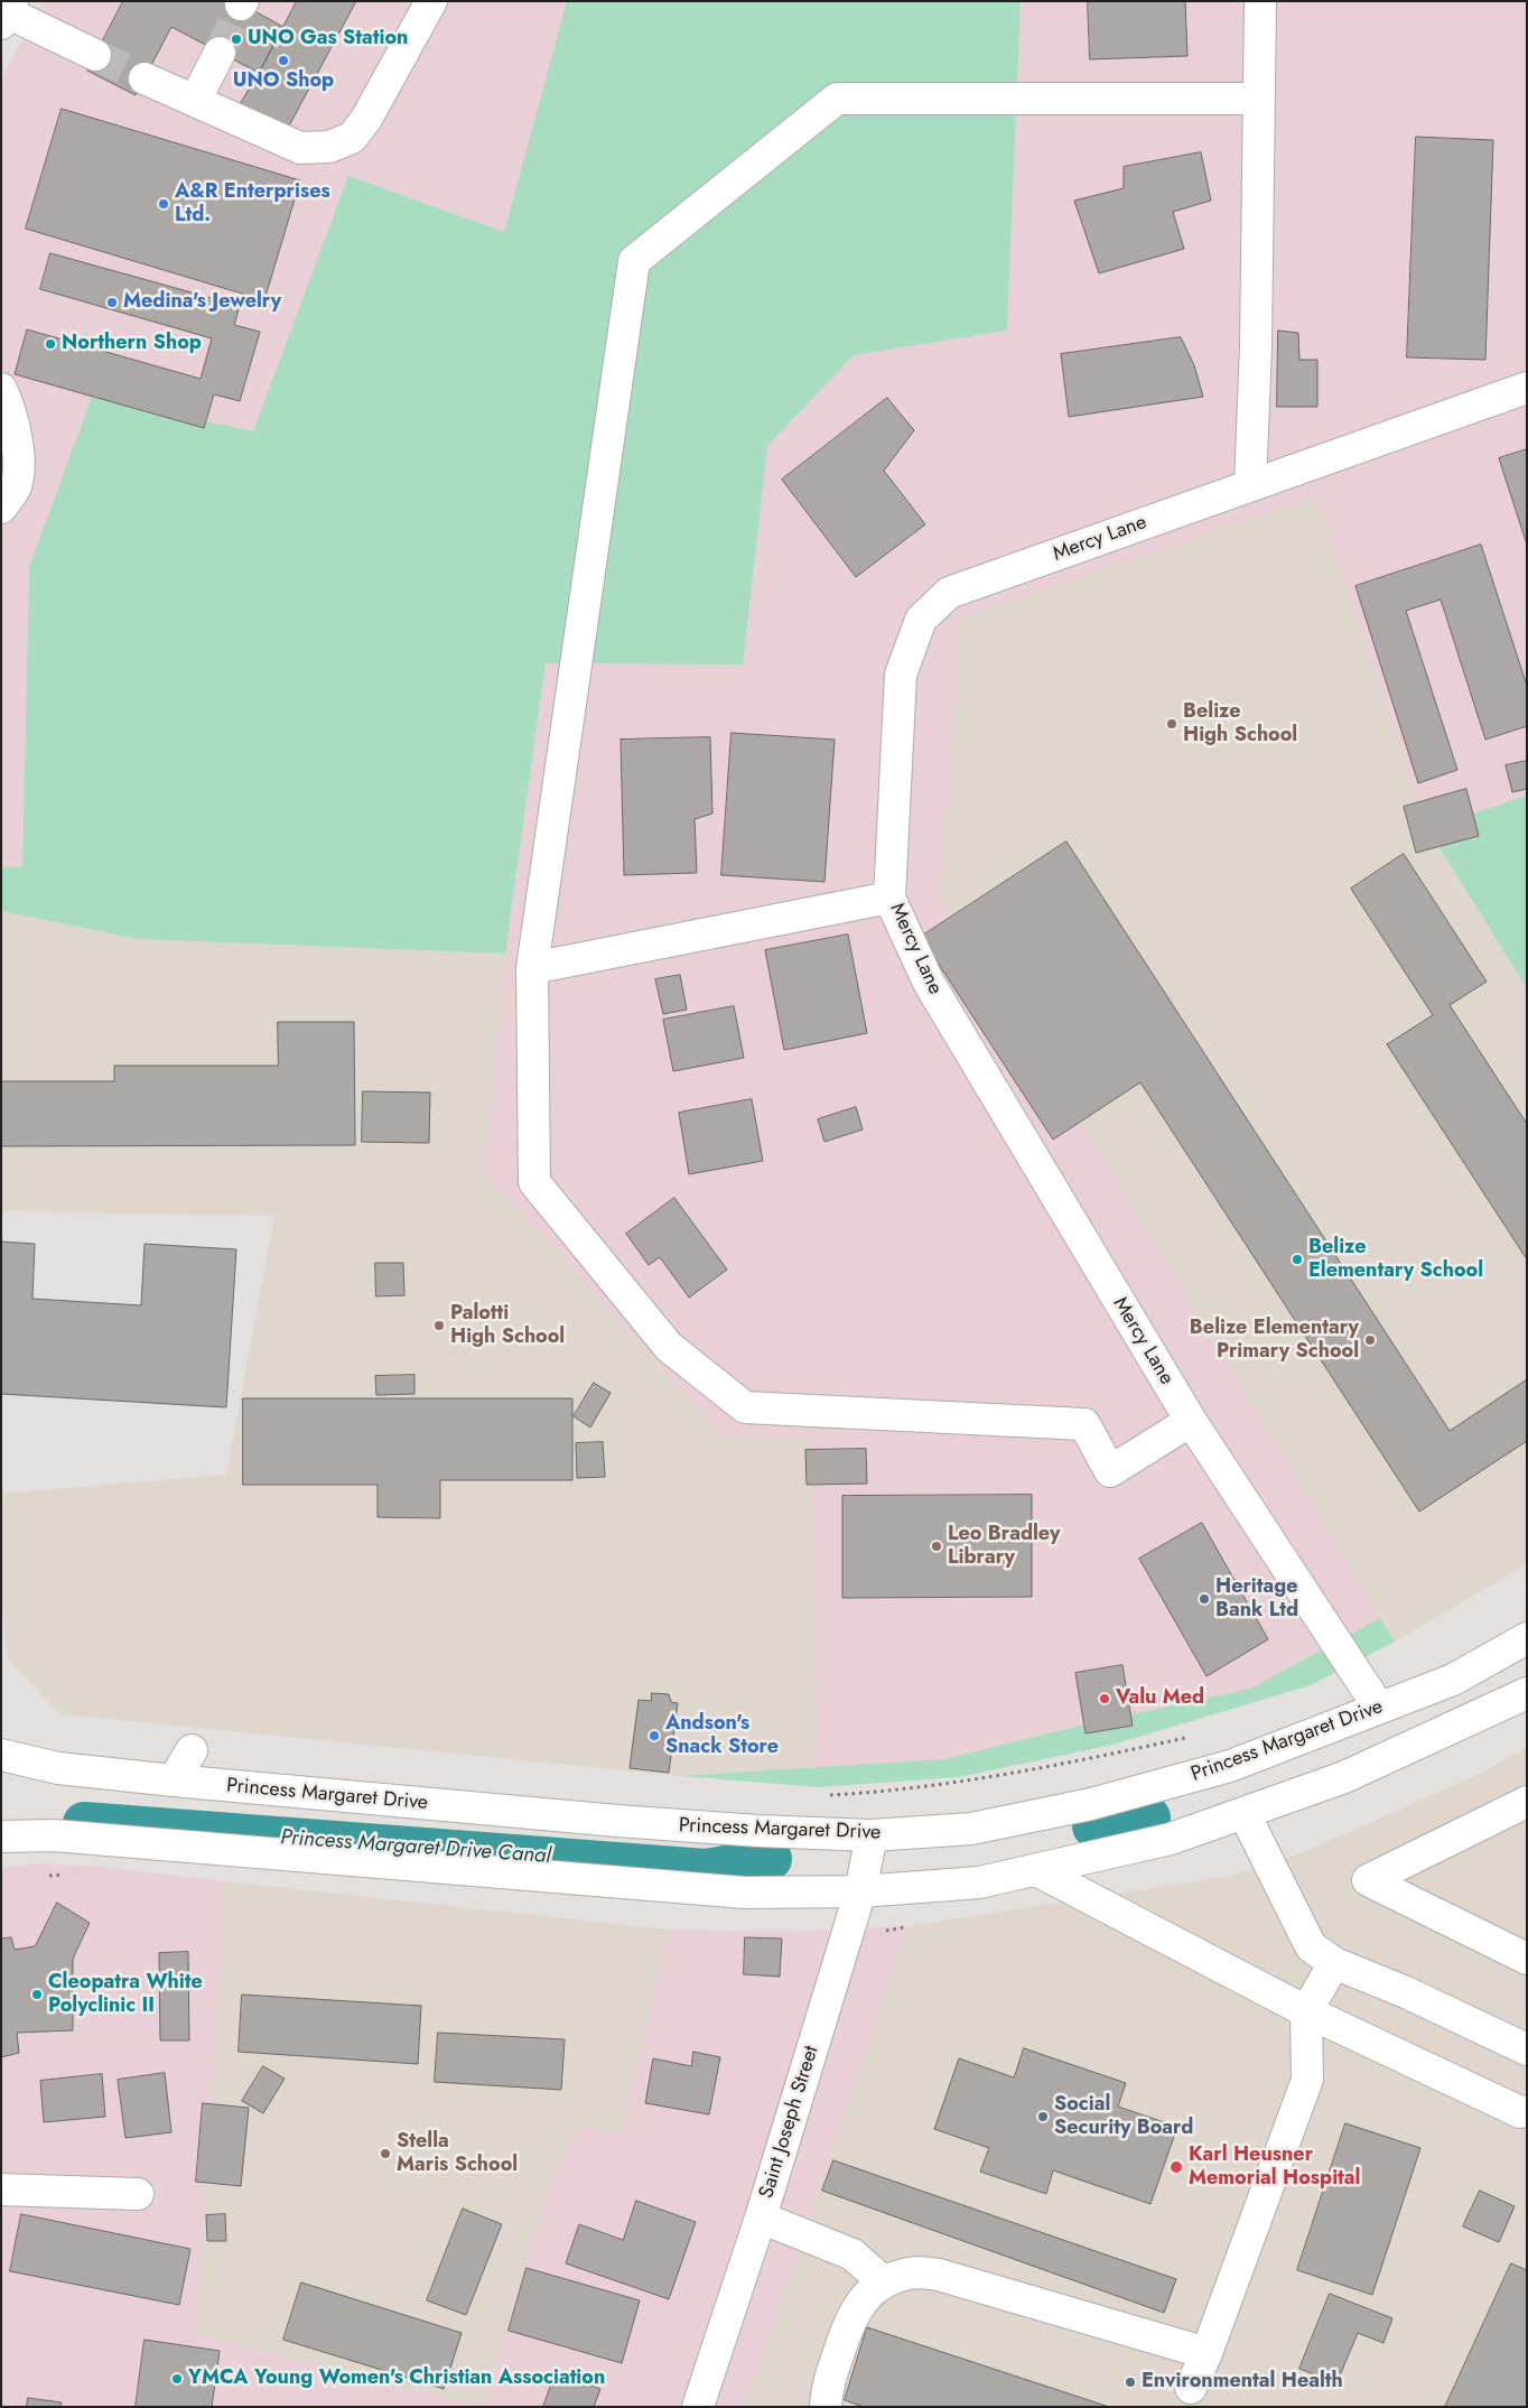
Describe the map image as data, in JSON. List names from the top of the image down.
{
  "streets": {
    "main road": ["Mercy Lane", "Princess Margaret Drive", "Saint Joseph Street"]
  },
  "crossings": [
    ["Mercy Lane", "Princess Margaret Drive"],
    ["Princess Margaret Drive", "Saint Joseph Street"]
  ],
  "water": ["Princess Margaret Drive Canal"],
  "places": [
    "UNO Gas Station",
    "UNO Shop",
    "A&R Enterprises Ltd.",
    "Medina's Jewelry",
    "Northern Shop",
    "Belize High School",
    "Belize Elementary School",
    "Palotti High School",
    "Belize Elementary Primary School",
    "Leo Bradley Library",
    "Heritage Bank Ltd",
    "Valu Med",
    "Andson's Snack Store",
    "Cleopatra White Polyclinic II",
    "Social Security Board",
    "Stella Maris School",
    "Karl Heusner Memorial Hospital",
    "YMCA Young Women's Christian Association",
    "Environmental Health"
  ]
}
